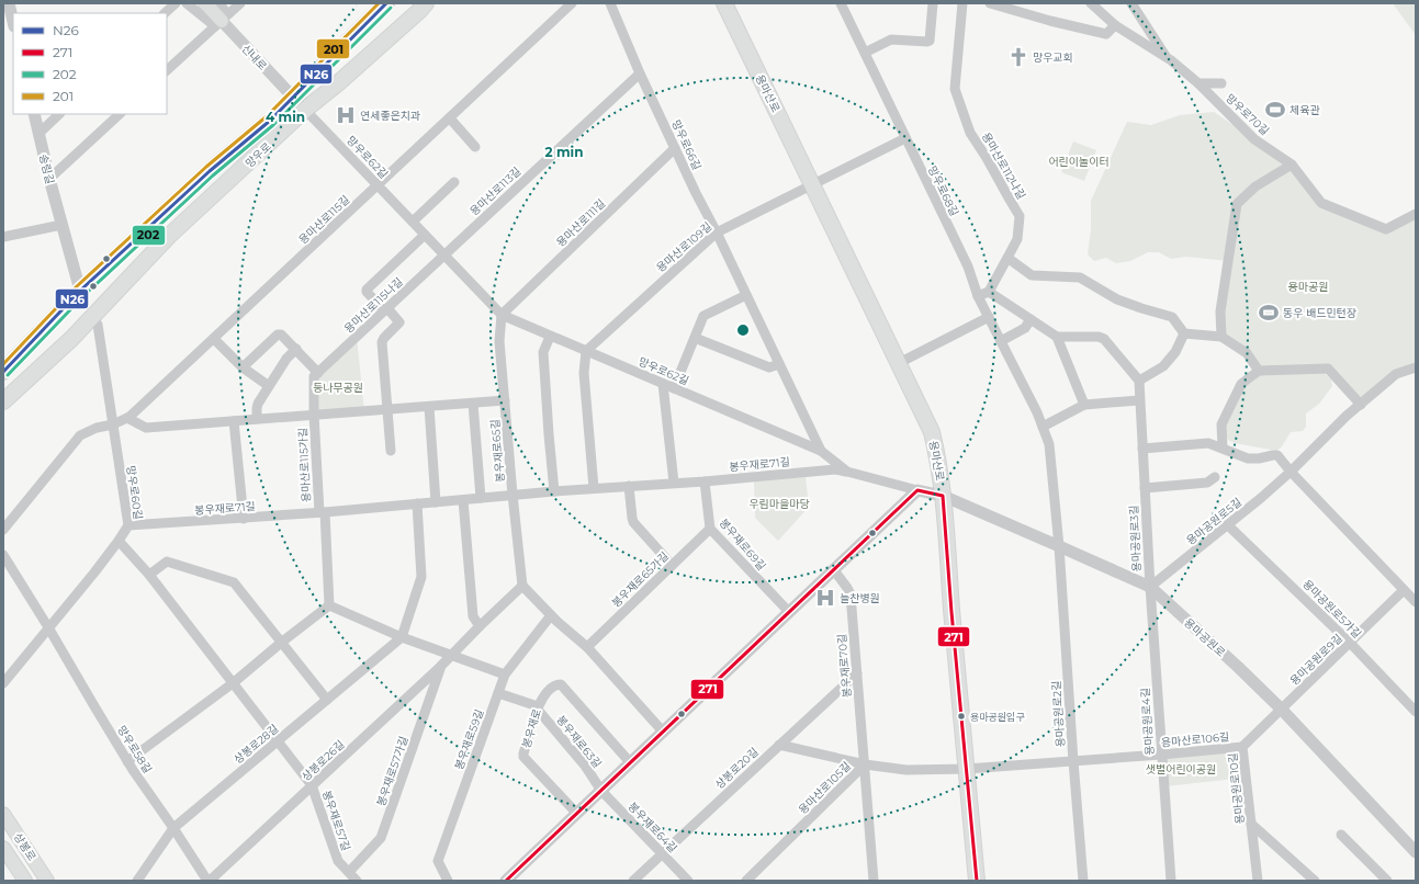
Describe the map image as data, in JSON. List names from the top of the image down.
{
  "streets": {
    "main road": [
      "신내로",
      "용마산로",
      "망우로",
      "상봉로"
    ],
    "street": [
      "망우로70길",
      "망우로66길",
      "망우로62길",
      "용마산로112나길",
      "송림길",
      "용마산로113길",
      "망우로68길",
      "용마산로115길",
      "용마산로111길",
      "용마산로109길",
      "용마산로115나길",
      "봉우재로65길",
      "봉우재로71길",
      "용마산로115가길",
      "망우로60길",
      "용마공원로5길",
      "용마공원로3길",
      "봉우재로69길",
      "봉우재로65가길",
      "용마공원로5가길",
      "용마공원로",
      "용마공원로9길",
      "봉우재로70길",
      "용마공원로2길",
      "용마공원로4길",
      "봉우재로",
      "봉우재로59길",
      "용마산로106길",
      "봉우재로63길",
      "상봉로28길",
      "망우로58길",
      "상봉로26길",
      "상봉로20길",
      "봉우재로57가길",
      "용마산로105길",
      "용마공원로10길",
      "봉우재로57길",
      "봉우재로64길"
    ]
  },
  "crossings": [
    ["신내로", "망우로"],
    ["신내로", "망우로62길"],
    ["용마산로", "용마산로109길"],
    ["용마산로", "용마공원로"],
    ["용마산로", "용마산로106길"],
    ["용마산로", "용마산로105길"],
    ["망우로66길", "망우로62길"],
    ["망우로66길", "용마산로113길"],
    ["망우로66길", "용마산로111길"],
    ["망우로66길", "용마산로109길"],
    ["망우로", "망우로62길"],
    ["망우로", "송림길"],
    ["망우로", "망우로60길"],
    ["망우로62길", "용마산로113길"],
    ["망우로62길", "용마산로115길"],
    ["망우로62길", "용마산로111길"],
    ["망우로62길", "용마산로109길"],
    ["망우로62길", "용마산로115나길"],
    ["망우로62길", "봉우재로65길"],
    ["망우로62길", "봉우재로71길"],
    ["용마산로113길", "용마산로115나길"],
    ["망우로68길", "용마공원로"],
    ["망우로68길", "용마공원로2길"],
    ["용마산로115길", "용마산로115가길"],
    ["용마산로115길", "망우로60길"],
    ["용마산로111길", "봉우재로65길"],
    ["봉우재로65길", "봉우재로71길"],
    ["봉우재로65길", "용마산로115가길"],
    ["봉우재로71길", "용마산로115가길"],
    ["봉우재로71길", "망우로60길"],
    ["봉우재로71길", "봉우재로69길"],
    ["망우로60길", "망우로58길"],
    ["망우로60길", "봉우재로57길"],
    ["용마공원로5길", "용마공원로3길"],
    ["용마공원로5길", "용마공원로5가길"],
    ["용마공원로5길", "용마공원로"],
    ["용마공원로5길", "용마공원로4길"],
    ["용마공원로3길", "용마공원로"],
    ["용마공원로3길", "용마공원로4길"],
    ["봉우재로69길", "봉우재로65가길"],
    ["용마공원로5가길", "용마공원로9길"],
    ["용마공원로", "용마공원로9길"],
    ["용마공원로", "용마공원로2길"],
    ["용마공원로", "용마공원로4길"],
    ["용마공원로", "용마공원로10길"],
    ["용마공원로9길", "용마공원로10길"],
    ["봉우재로70길", "상봉로20길"],
    ["봉우재로70길", "용마산로105길"],
    ["용마공원로2길", "용마산로106길"],
    ["용마공원로4길", "용마산로106길"],
    ["봉우재로", "봉우재로63길"],
    ["용마산로106길", "용마산로105길"],
    ["용마산로106길", "용마공원로10길"],
    ["봉우재로63길", "봉우재로64길"],
    ["상봉로28길", "망우로58길"],
    ["상봉로28길", "봉우재로57길"],
    ["망우로58길", "상봉로26길"],
    ["상봉로26길", "봉우재로57가길"],
    ["상봉로26길", "봉우재로57길"],
    ["상봉로20길", "봉우재로64길"],
    ["봉우재로57가길", "봉우재로57길"]
  ],
  "parks": [
    "어린이놀이터",
    "용마공원",
    "등나무공원",
    "우림마을마당",
    "샛별어린이공원"
  ],
  "places": {
    "church": ["망우교회"],
    "sports": ["체육관", "동우 배드민턴장"],
    "hospital": ["연세좋은치과", "늘찬병원"],
    "other": ["용마공원입구"]
  },
  "lines": [
    "transit line N26",
    "transit line 201",
    "transit line 202",
    "transit line 271"
  ],
  "legend": [
    "N26",
    "271",
    "202",
    "201"
  ],
  "rings": ["4 min", "2 min"]
}
